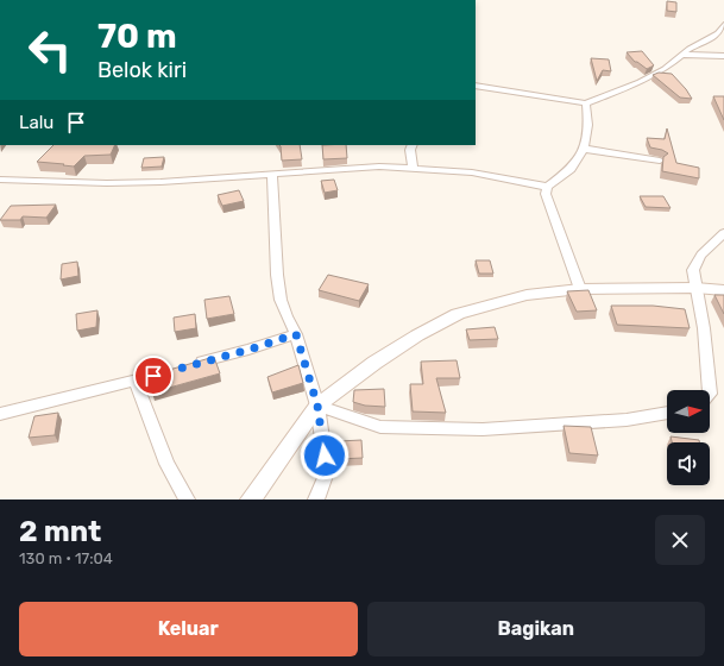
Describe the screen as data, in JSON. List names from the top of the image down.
{
  "north": "right",
  "page": {
    "turn": ["70 m", "Belok kiri"],
    "then": "Lalu",
    "heading": ["2 mnt", "130 m · 17:04"],
    "buttons": ["Keluar", "Bagikan"]
  }
}
